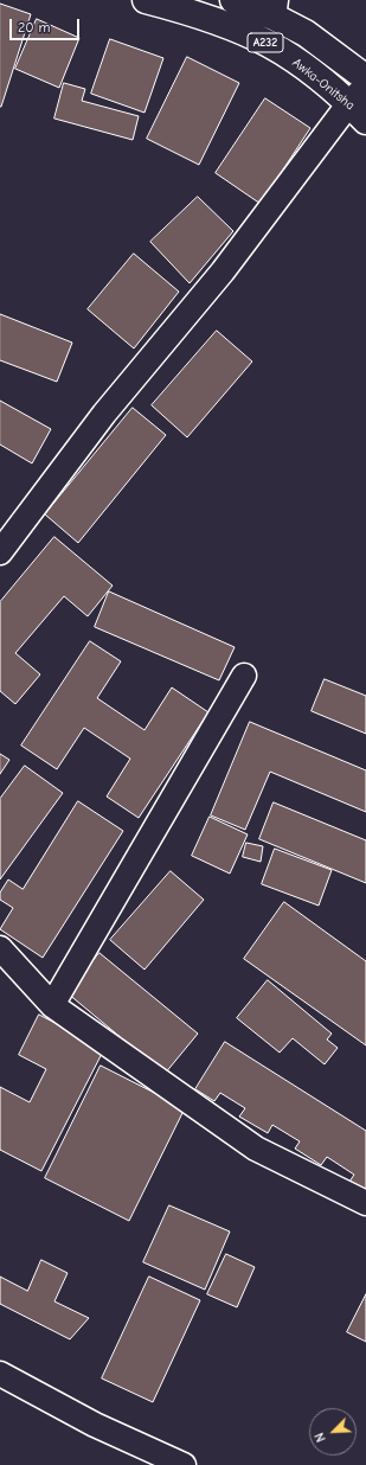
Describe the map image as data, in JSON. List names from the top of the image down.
{
  "streets": {
    "main road": ["A232", "Awka-Onitsha"]
  },
  "scale_bar": "20 m",
  "north": "bottom left"
}
